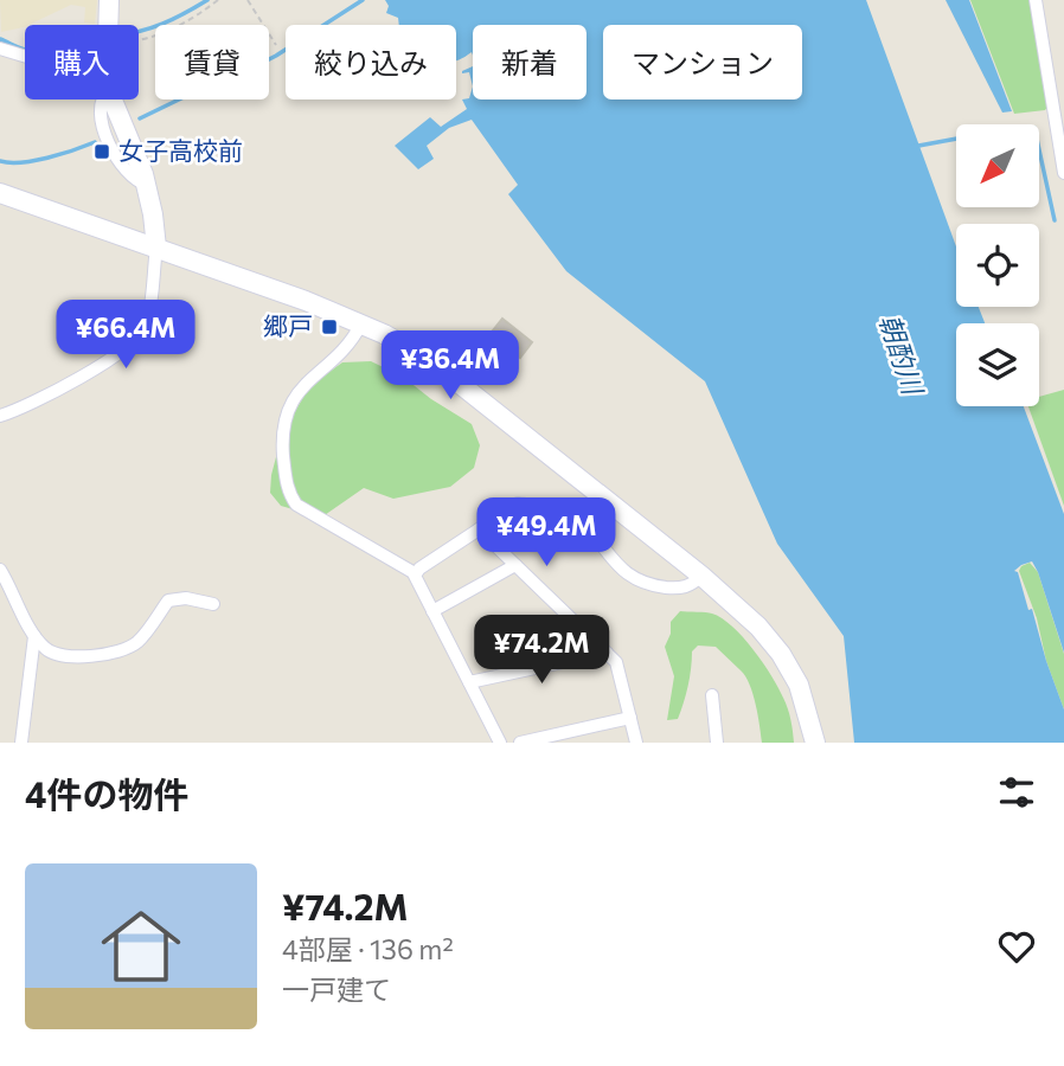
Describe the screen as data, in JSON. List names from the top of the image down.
{
  "water": ["朝酌川"],
  "places": {
    "transit": ["女子高校前", "郷戸"]
  },
  "north": "bottom left",
  "page": {
    "chip": [
      "購入",
      "賃貸",
      "絞り込み",
      "新着",
      "マンション"
    ],
    "price": [
      "¥66.4M",
      "¥36.4M",
      "¥49.4M",
      "¥74.2M"
    ],
    "heading": "4件の物件",
    "list": [
      {
        "name": "¥74.2M",
        "note": "4部屋 · 136 m² · 一戸建て"
      }
    ]
  }
}
